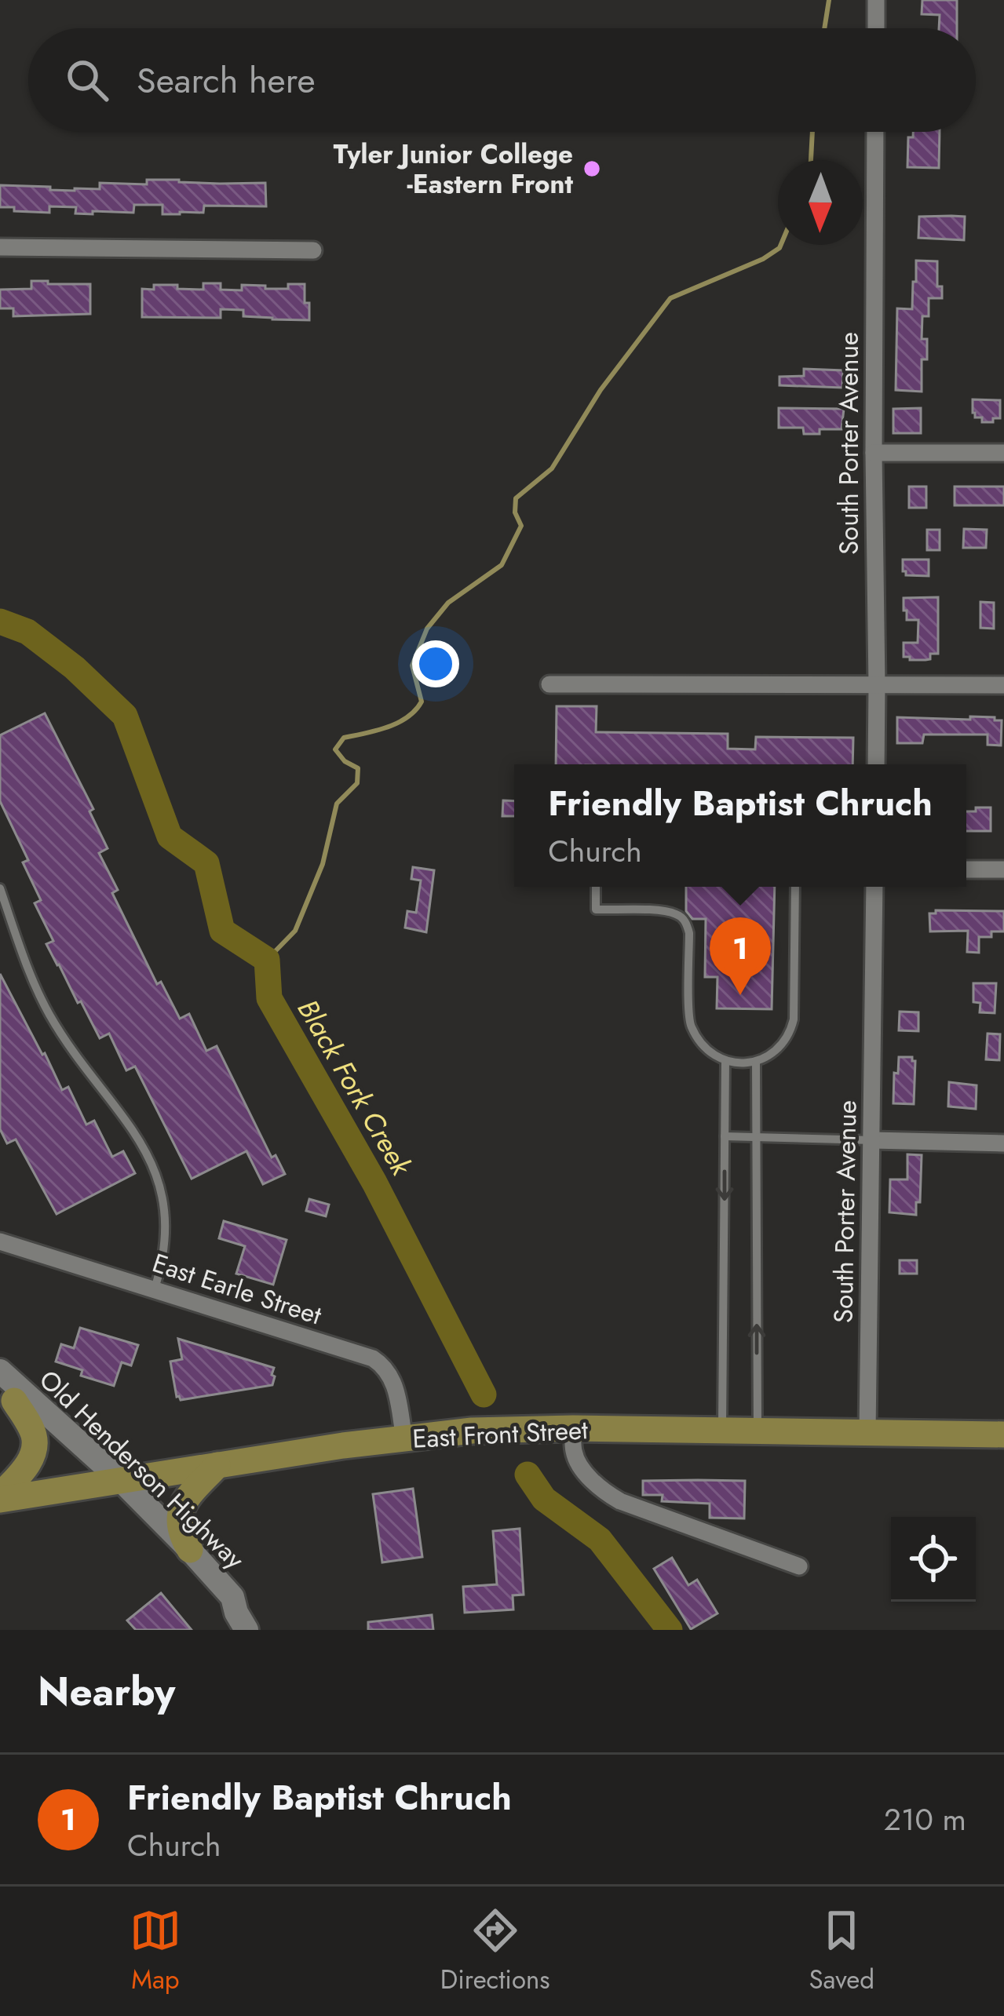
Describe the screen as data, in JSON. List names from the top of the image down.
{
  "streets": {
    "main road": ["East Front Street", "Old Henderson Highway"],
    "street": ["South Porter Avenue", "East Earle Street"]
  },
  "crossings": [
    ["South Porter Avenue", "East Front Street"],
    ["East Earle Street", "East Front Street"],
    ["East Front Street", "Old Henderson Highway"]
  ],
  "water": ["Black Fork Creek"],
  "places": ["Tyler Junior College -Eastern Front"],
  "north": "bottom",
  "page": {
    "search": "Search here",
    "popup": ["Friendly Baptist Chruch", "Church"],
    "pins": "1",
    "heading": "Nearby",
    "list": [
      {
        "mark": "1",
        "name": "Friendly Baptist Chruch",
        "note": "Church",
        "value": "210 m"
      }
    ],
    "nav": ["Map", "Directions", "Saved"]
  }
}
